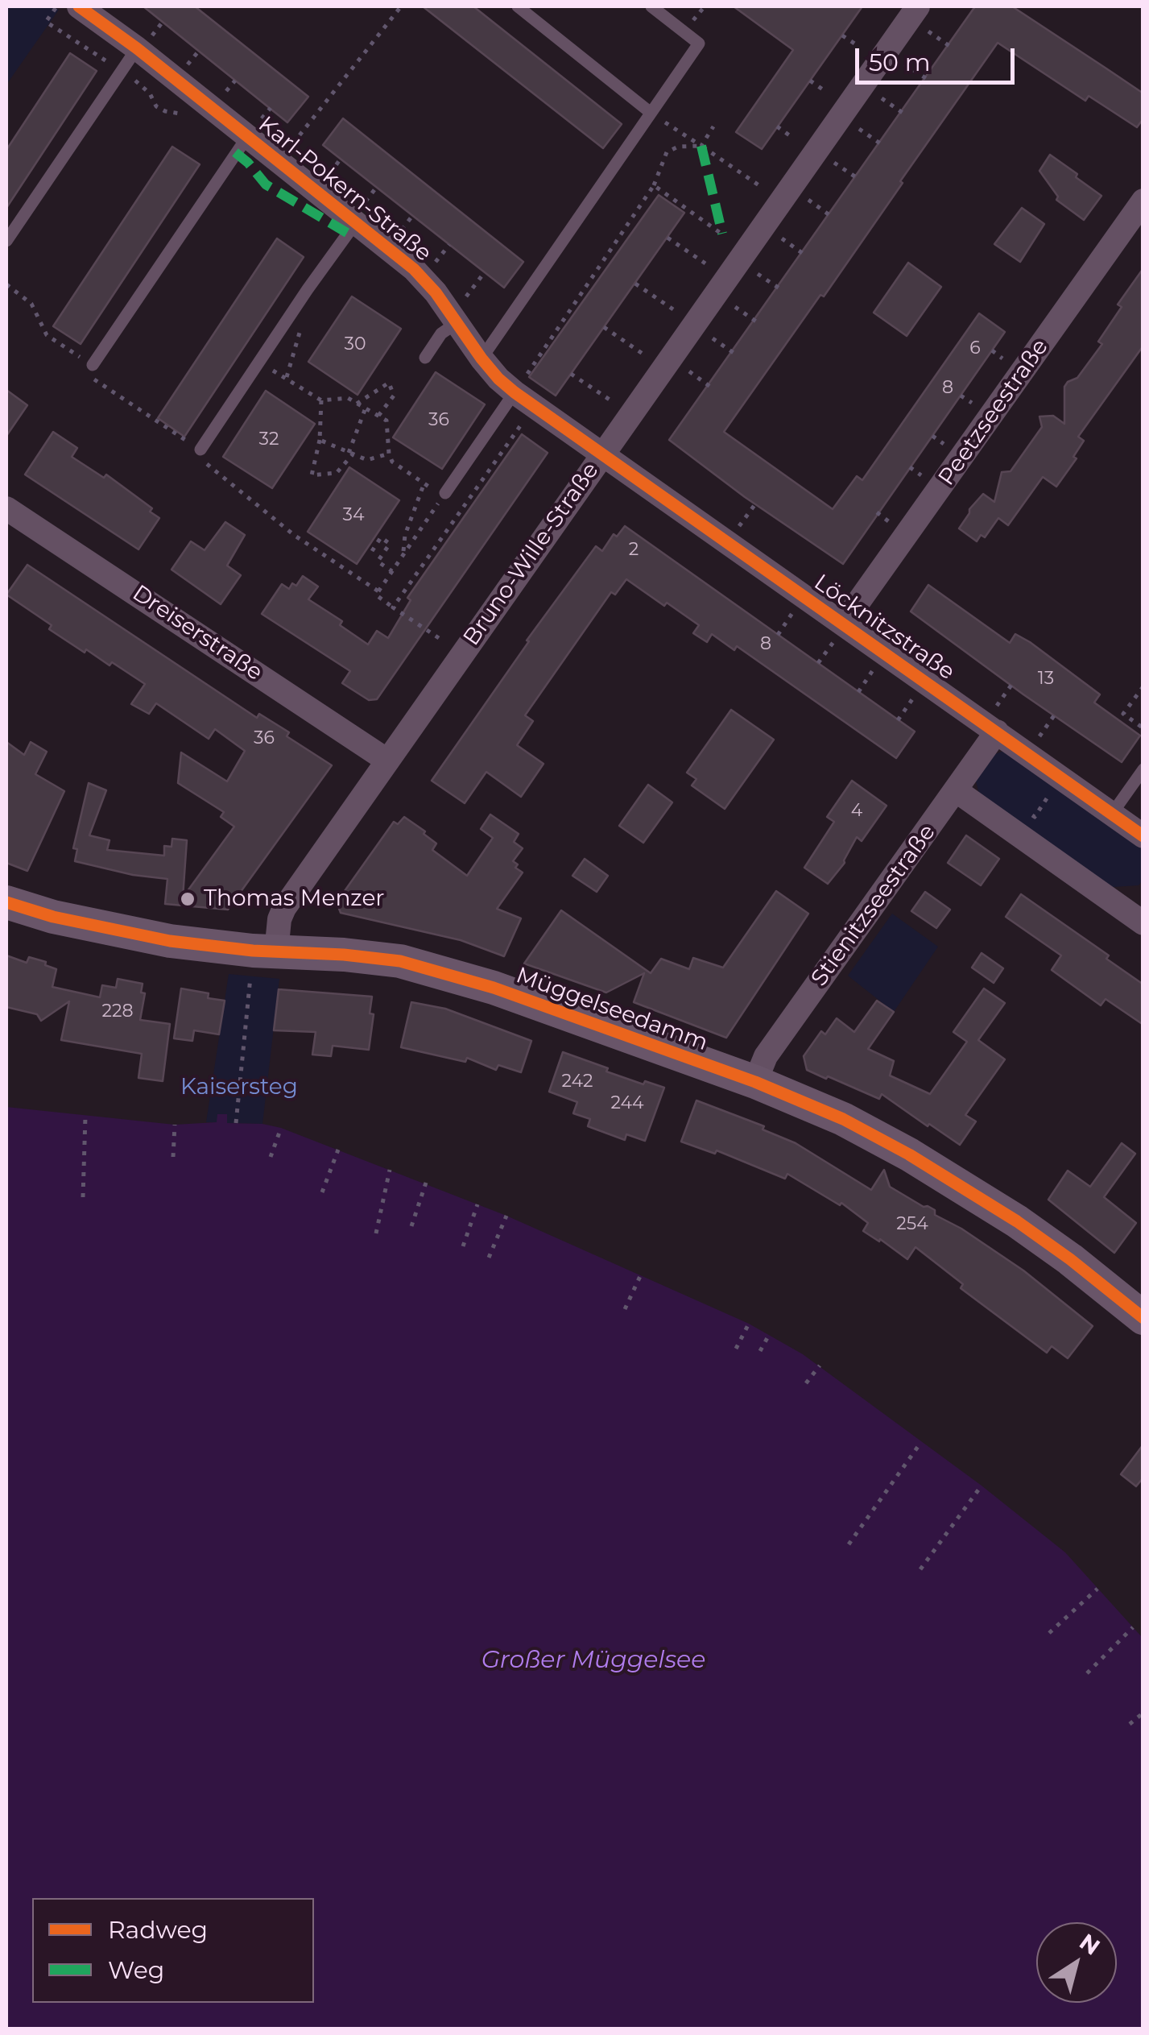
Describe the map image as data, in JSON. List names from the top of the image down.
{
  "streets": {
    "main road": ["Müggelseedamm"],
    "street": [
      "Karl-Pokern-Straße",
      "Peetzseestraße",
      "Bruno-Wille-Straße",
      "Löcknitzstraße",
      "Dreiserstraße",
      "Stienitzseestraße"
    ]
  },
  "crossings": [
    ["Karl-Pokern-Straße", "Bruno-Wille-Straße"],
    ["Karl-Pokern-Straße", "Löcknitzstraße"],
    ["Peetzseestraße", "Löcknitzstraße"],
    ["Bruno-Wille-Straße", "Löcknitzstraße"],
    ["Bruno-Wille-Straße", "Dreiserstraße"],
    ["Bruno-Wille-Straße", "Müggelseedamm"],
    ["Löcknitzstraße", "Stienitzseestraße"],
    ["Stienitzseestraße", "Müggelseedamm"]
  ],
  "water": ["Großer Müggelsee"],
  "parks": ["Kaisersteg"],
  "places": ["Thomas Menzer"],
  "house_numbers": [
    "30",
    "6",
    "8",
    "36",
    "32",
    "34",
    "2",
    "8",
    "13",
    "36",
    "4",
    "228",
    "242",
    "244",
    "254"
  ],
  "legend": ["Radweg", "Weg"],
  "scale_bar": "50 m",
  "north": "top right"
}
